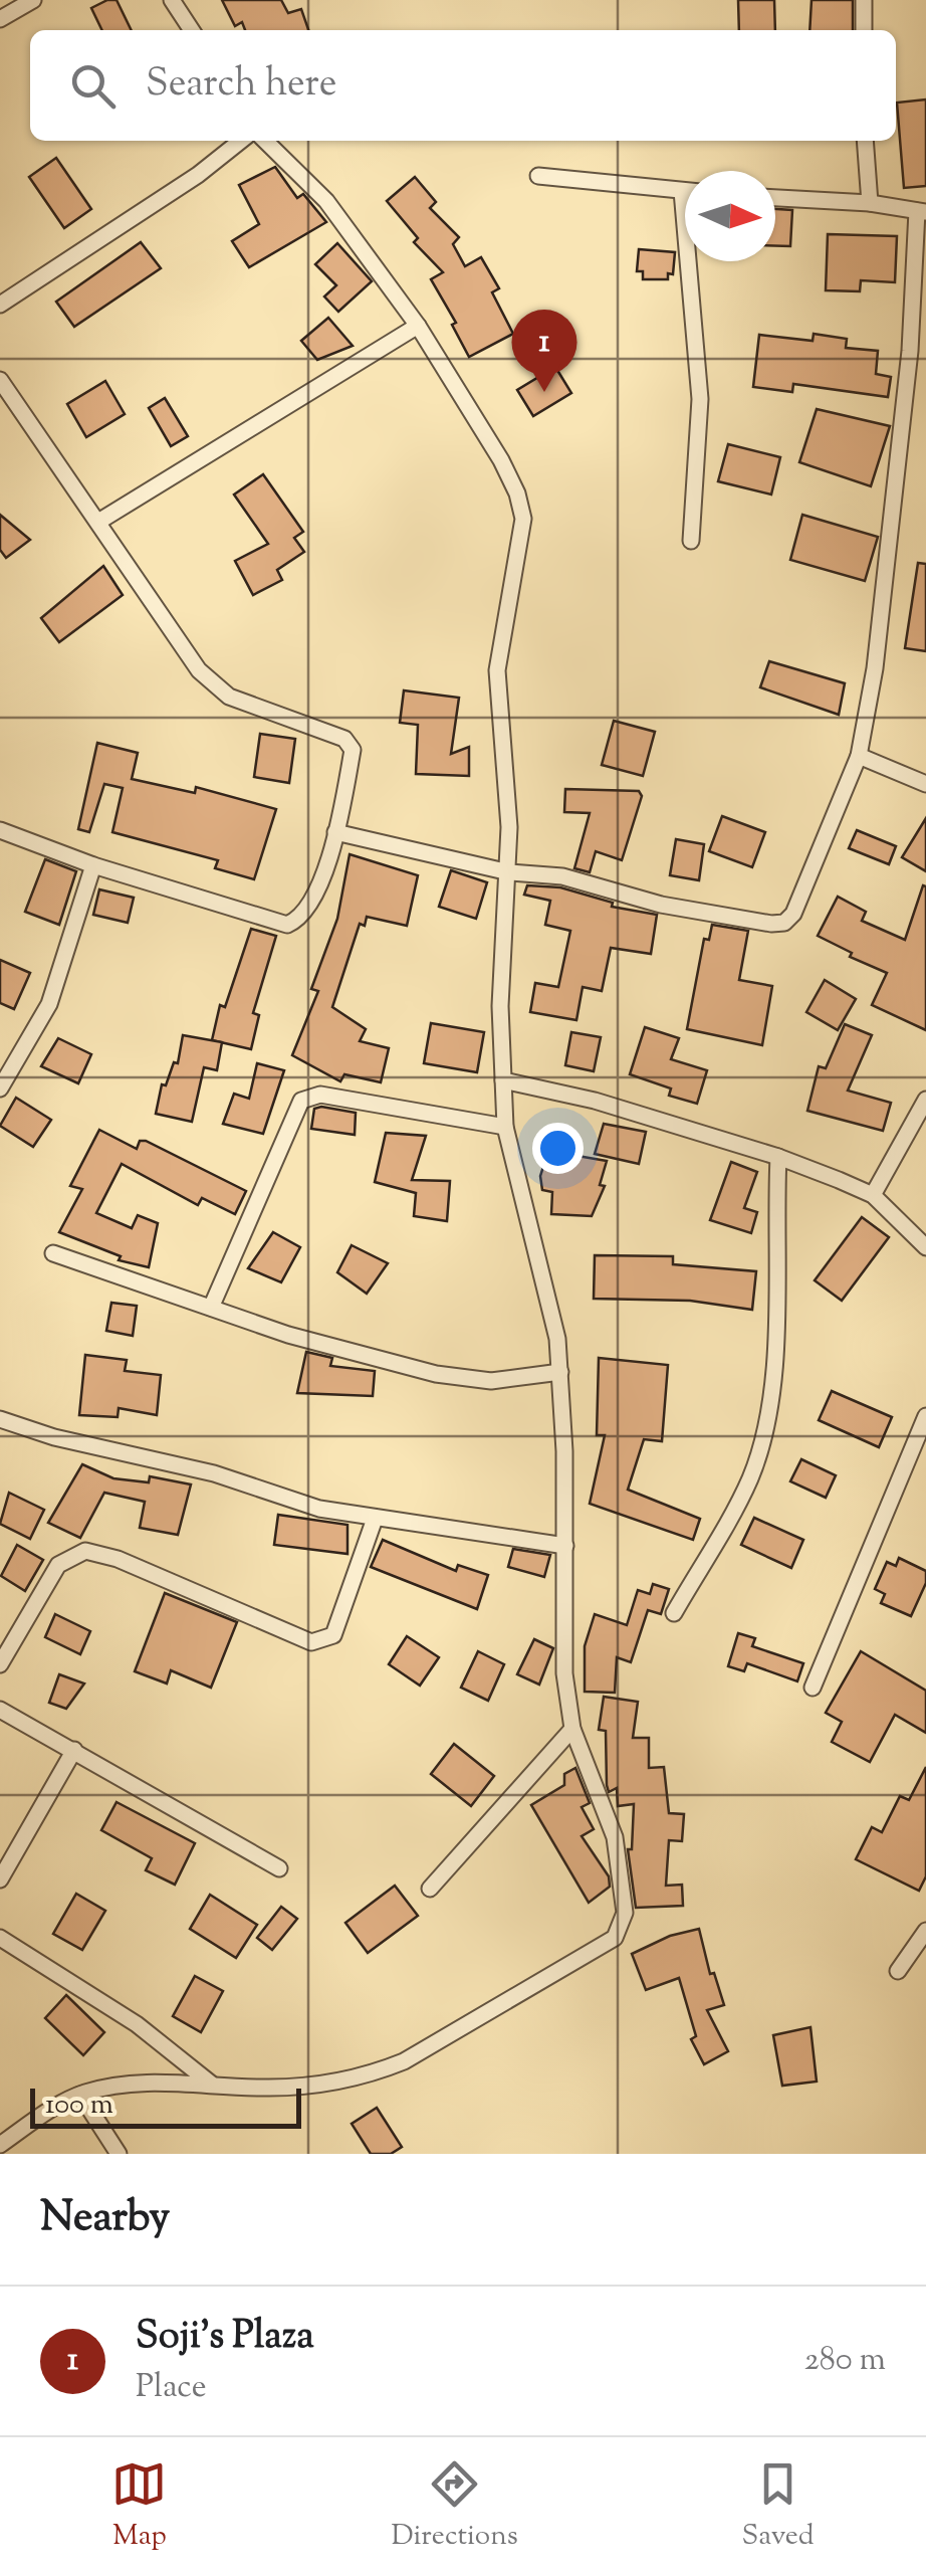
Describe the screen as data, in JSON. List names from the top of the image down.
{
  "scale_bar": "100 m",
  "north": "right",
  "page": {
    "search": "Search here",
    "pins": "1",
    "scale": "100 m",
    "heading": "Nearby",
    "list": [
      {
        "mark": "1",
        "name": "Soji's Plaza",
        "note": "Place",
        "value": "280 m"
      }
    ],
    "nav": ["Map", "Directions", "Saved"]
  }
}
